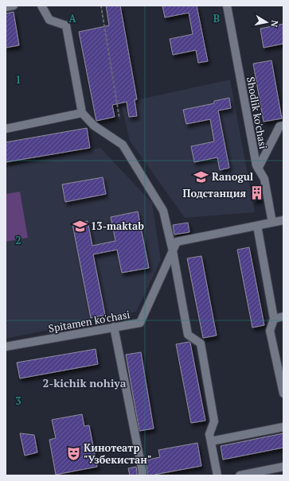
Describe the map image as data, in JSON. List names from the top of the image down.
{
  "streets": {
    "street": ["Shodlik ko'chasi", "Spitamen ko'chasi"]
  },
  "crossings": [
    ["Shodlik ko'chasi", "Spitamen ko'chasi"]
  ],
  "districts": ["2-kichik nohiya"],
  "places": {
    "school or university": ["Ranogul", "13-maktab"],
    "building": ["Подстанция"],
    "theatre": ["Кинотеатр \"Узбекистан\""]
  },
  "north": "right",
  "grid": {
    "columns": ["A", "B"],
    "rows": ["1", "2", "3"]
  }
}
